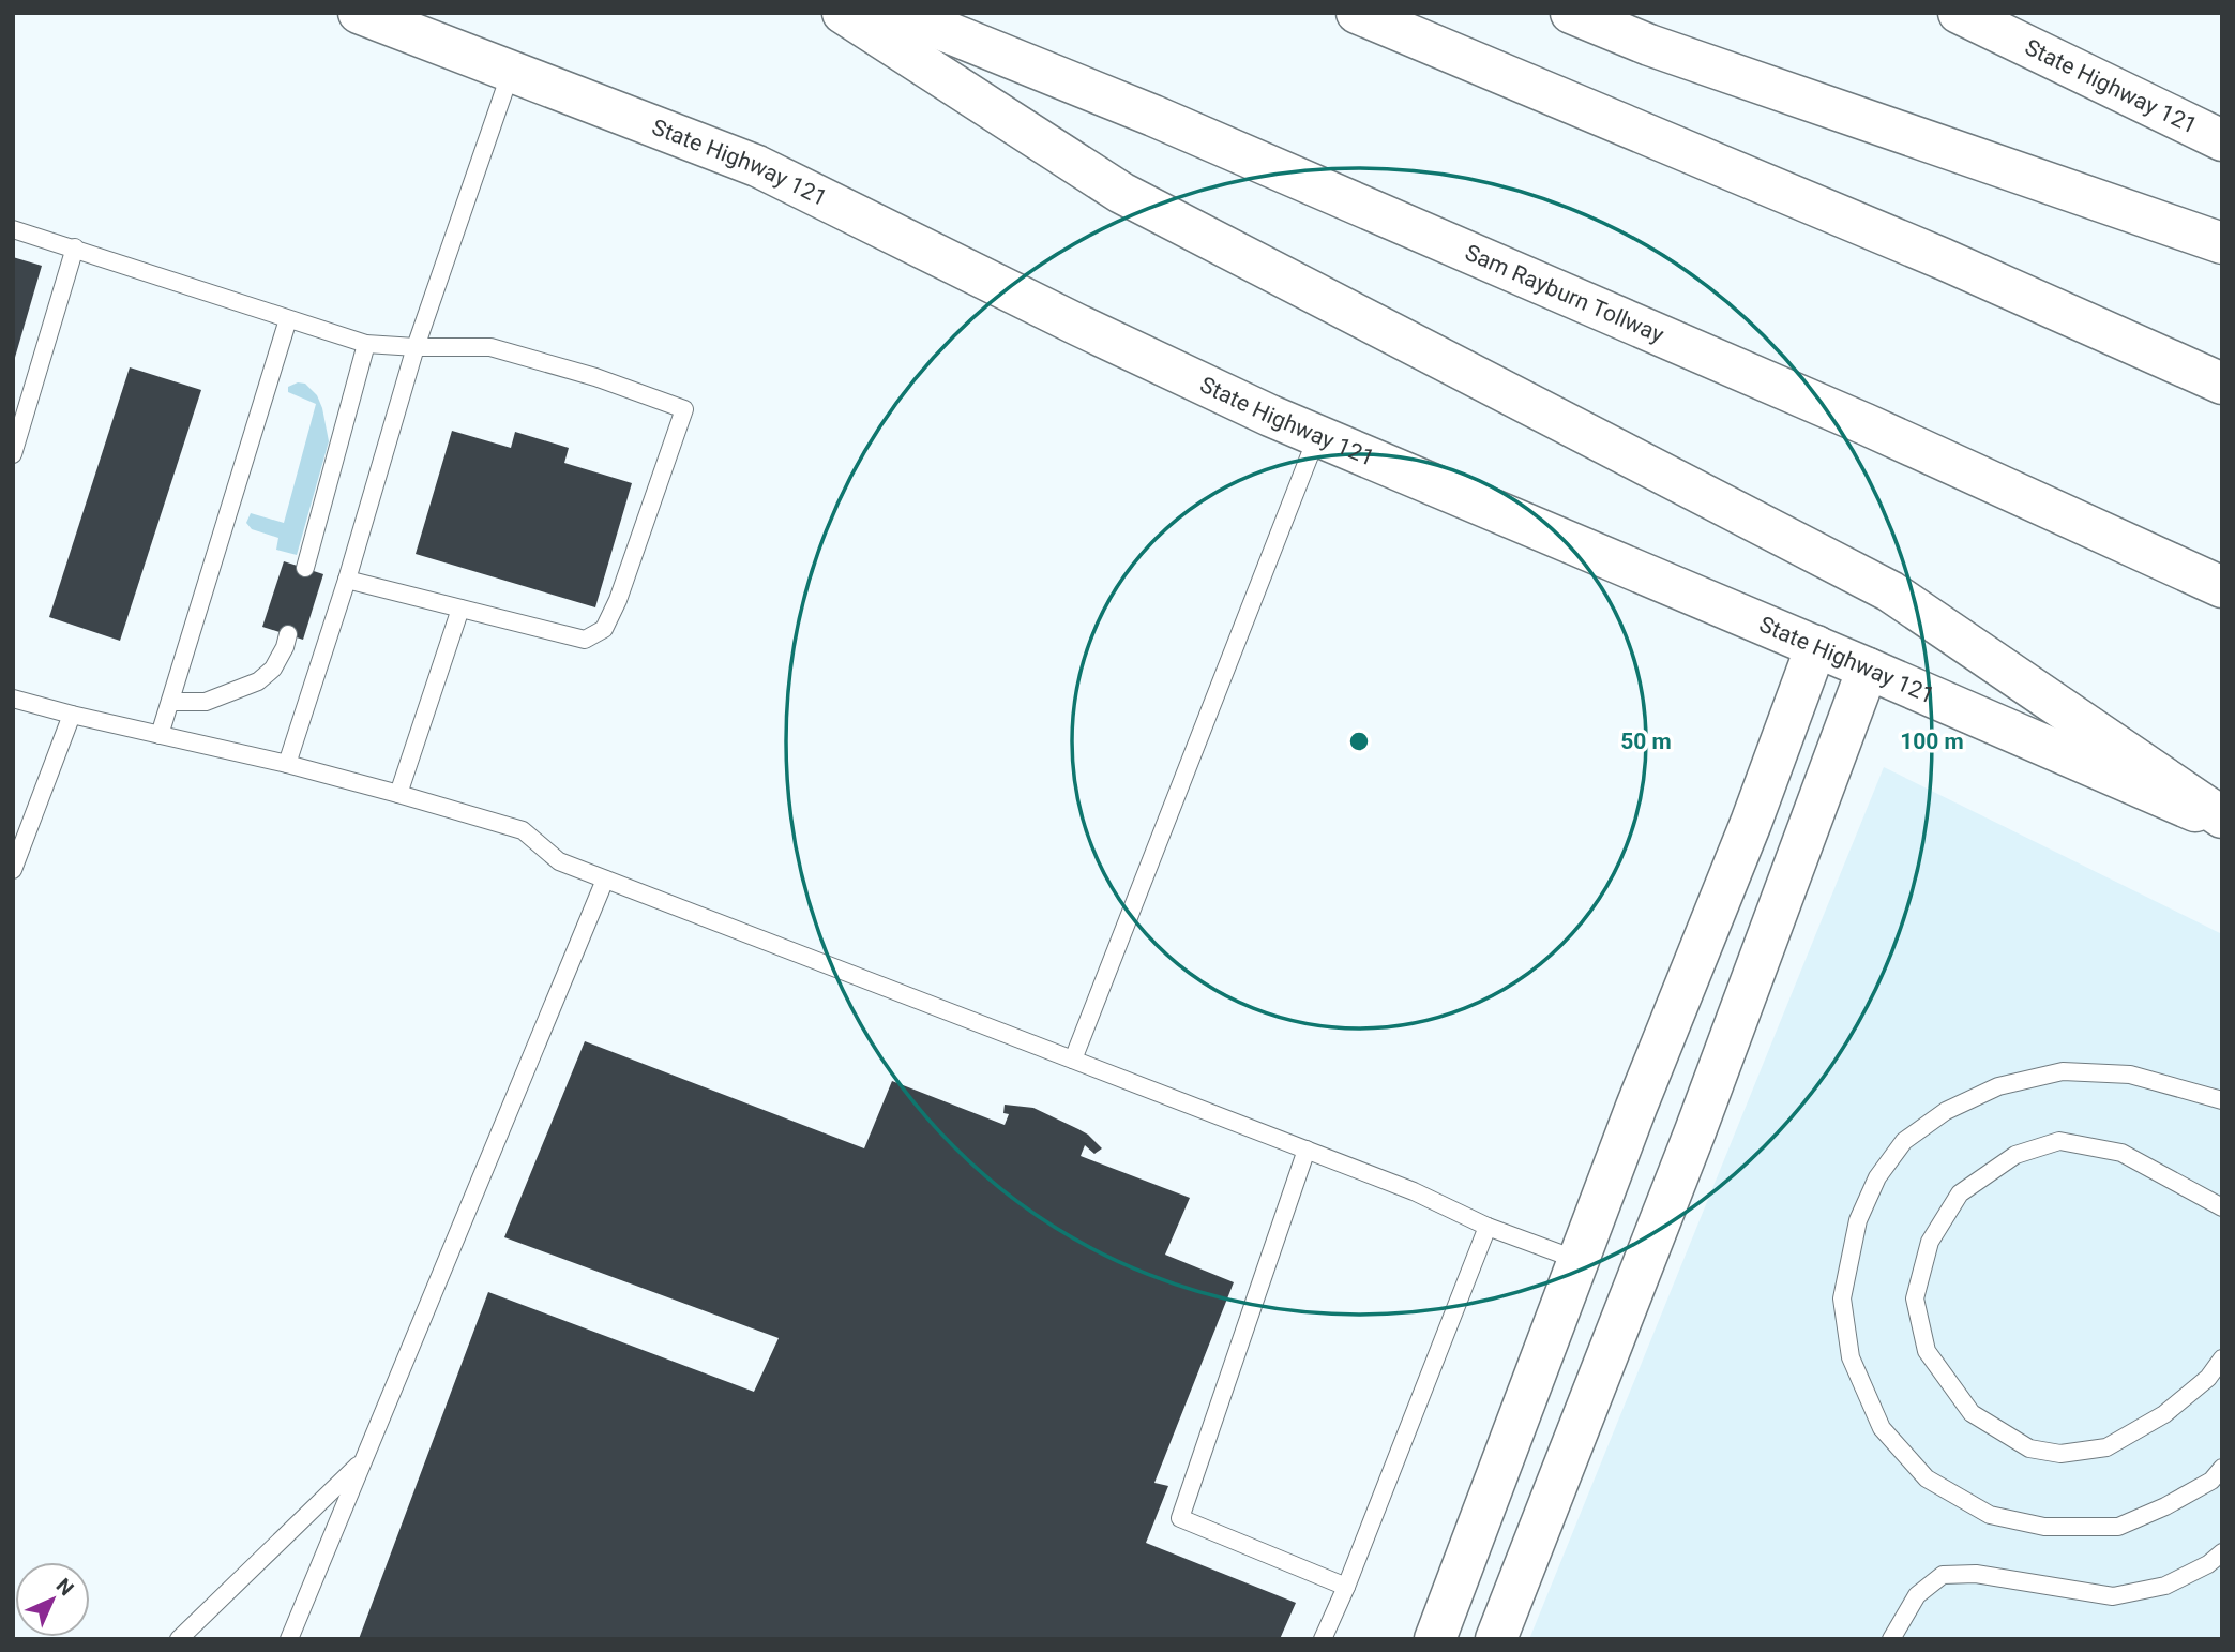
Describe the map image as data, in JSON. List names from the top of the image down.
{
  "streets": {
    "main road": ["State Highway 121", "Sam Rayburn Tollway"]
  },
  "north": "top right",
  "rings": ["50 m", "100 m"]
}
